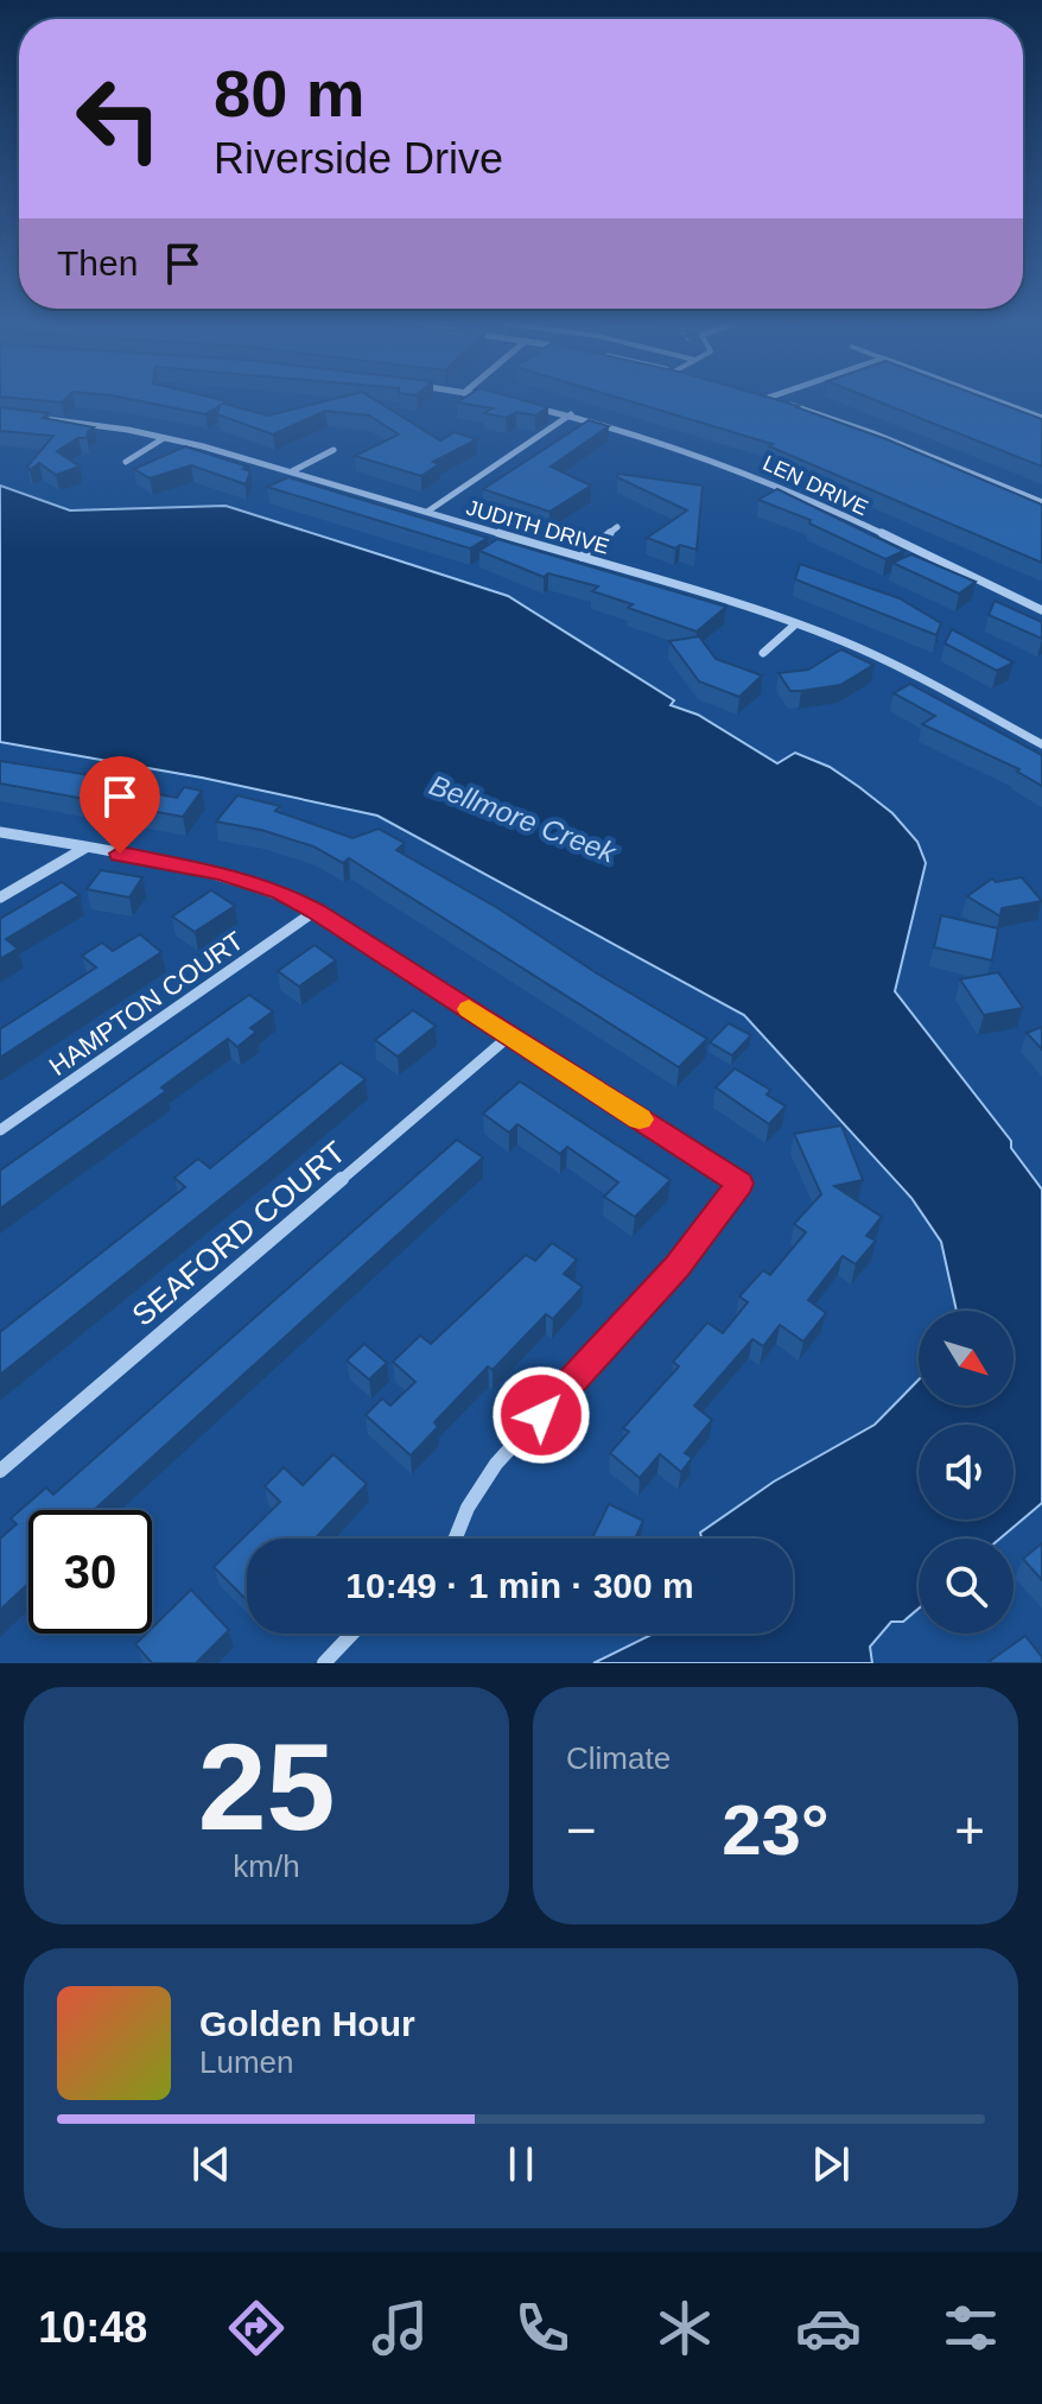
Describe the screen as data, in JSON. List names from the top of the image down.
{
  "streets": {
    "street": [
      "LEN DRIVE",
      "JUDITH DRIVE",
      "HAMPTON COURT",
      "SEAFORD COURT"
    ]
  },
  "water": ["Bellmore Creek"],
  "north": "bottom right",
  "page": {
    "turn": ["80 m", "Riverside Drive"],
    "then": "Then",
    "limit": "30",
    "trip": "10:49 · 1 min · 300 m",
    "tile": [
      ["25", "km/h"],
      "Climate"
    ],
    "heat": ["−", "23°", "+"],
    "song": ["Golden Hour", "Lumen"],
    "tabs": "10:48"
  }
}
